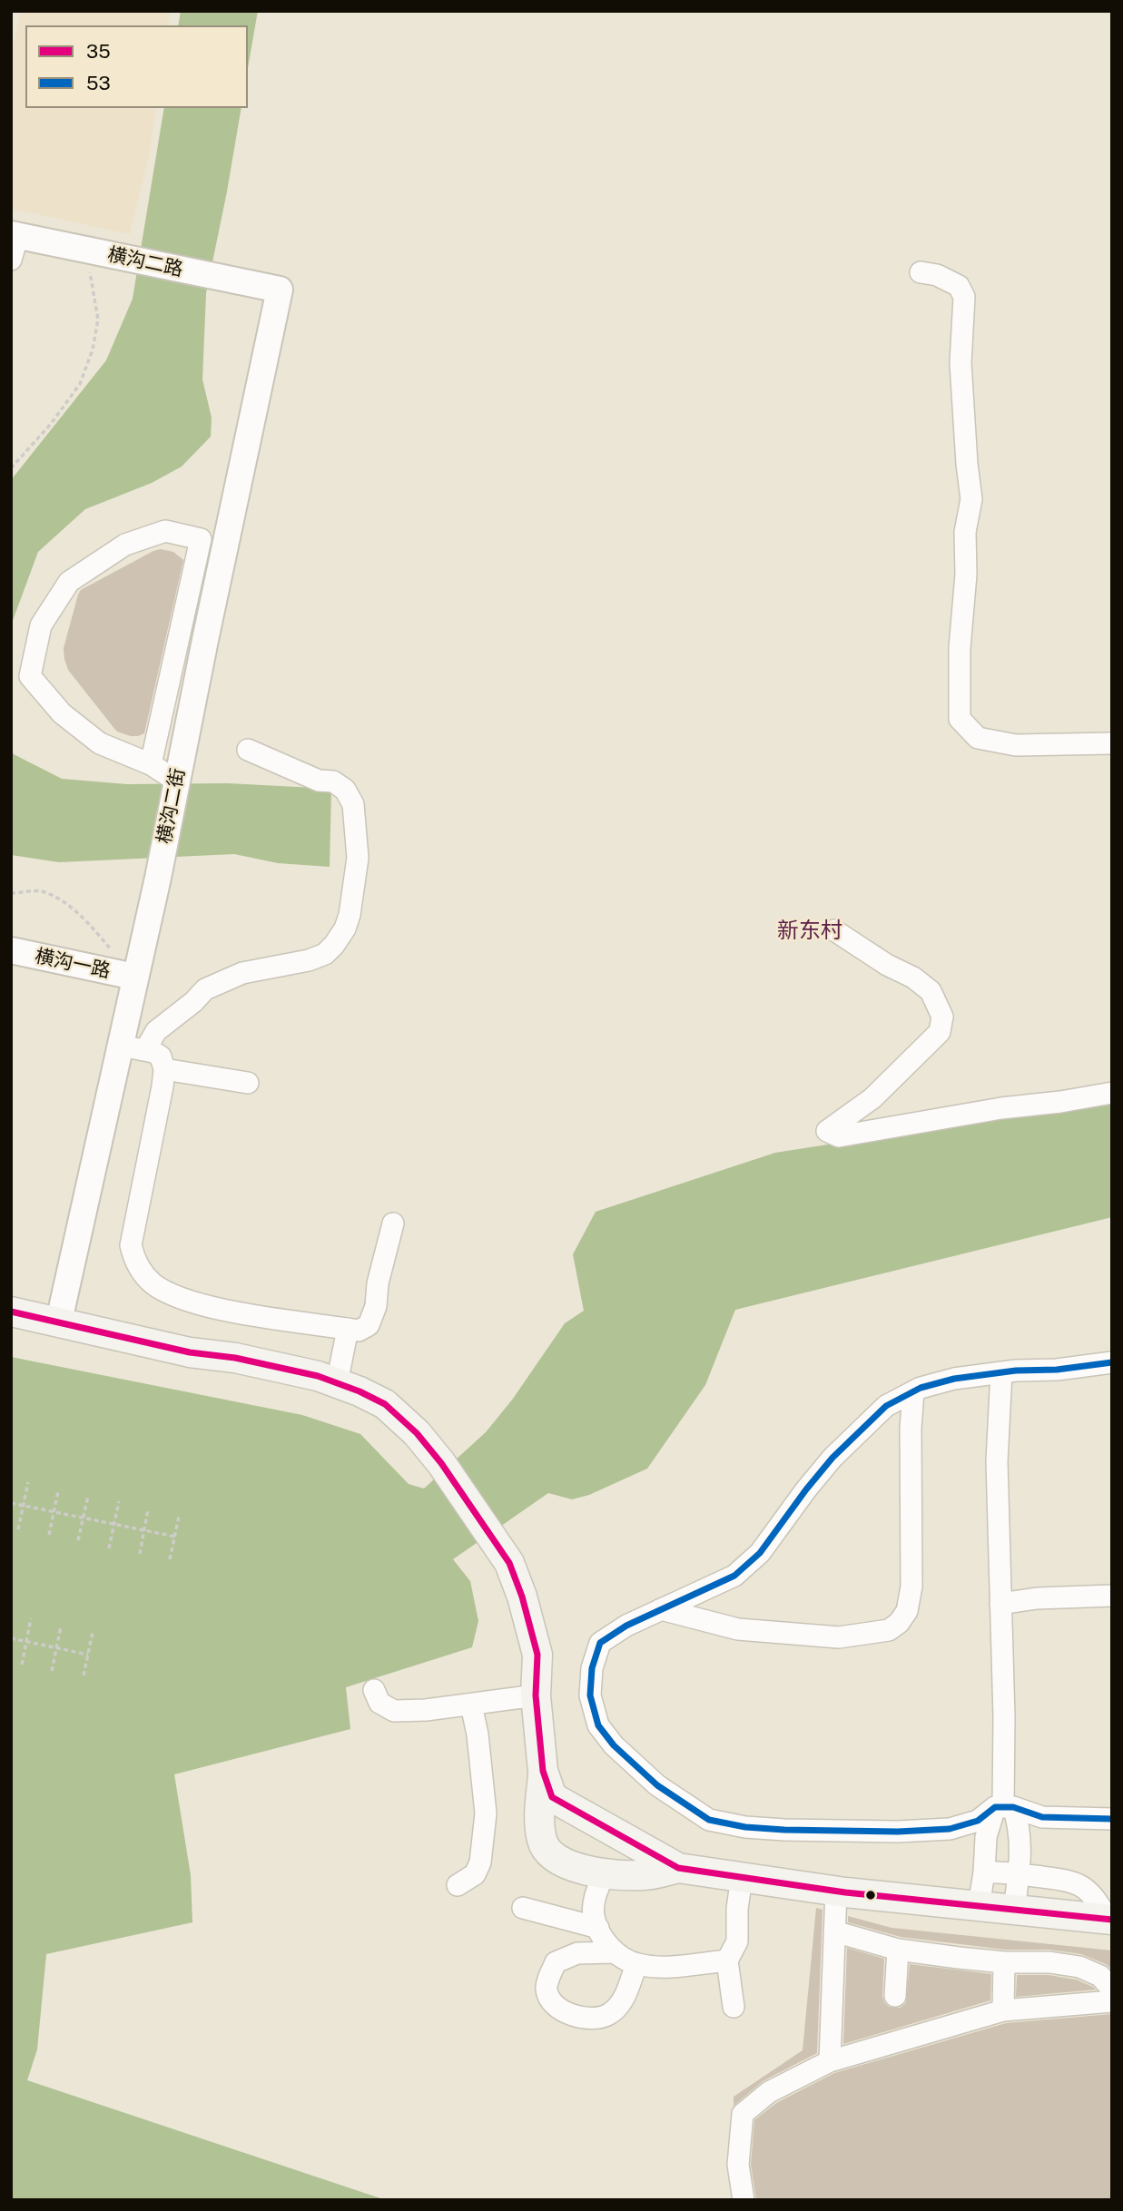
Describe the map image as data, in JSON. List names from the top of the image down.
{
  "streets": {
    "street": ["横沟二路", "横沟二街", "横沟一路"]
  },
  "crossings": [
    ["横沟二路", "横沟二街"],
    ["横沟二街", "横沟一路"]
  ],
  "districts": ["新东村"],
  "lines": ["transit line 35", "transit line 53"],
  "legend": ["35", "53"]
}
